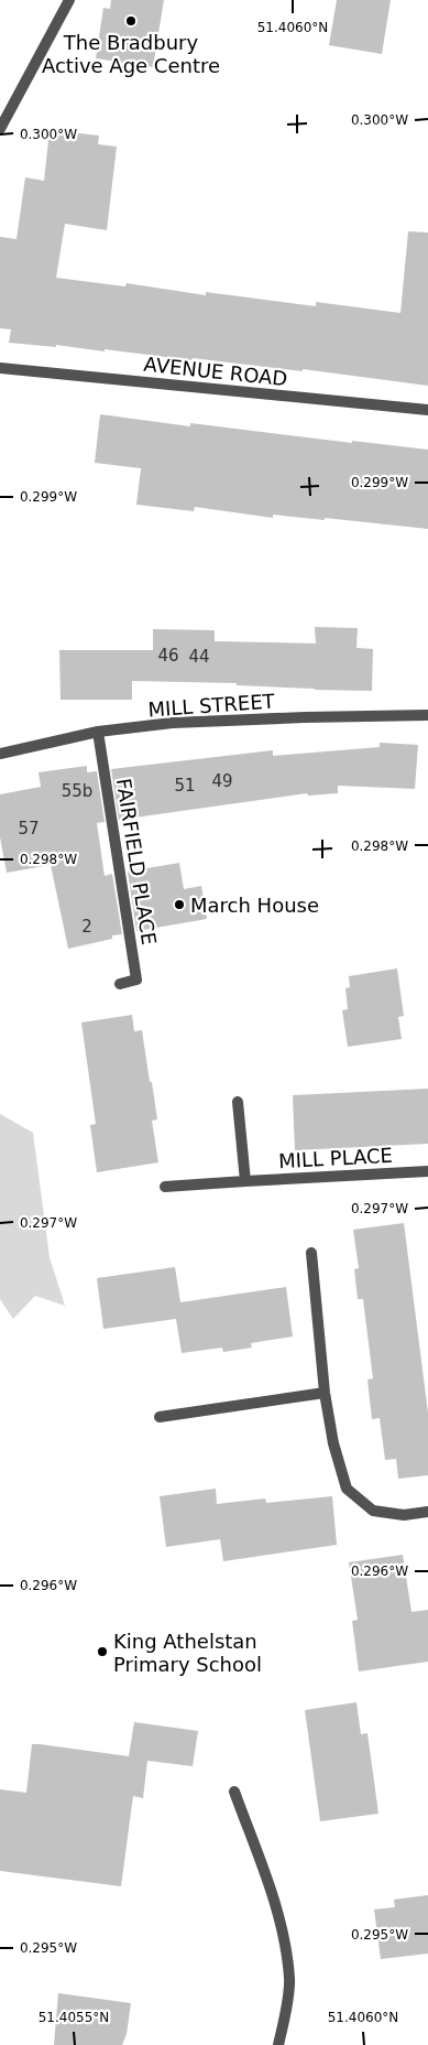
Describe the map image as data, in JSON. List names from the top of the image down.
{
  "streets": {
    "street": [
      "AVENUE ROAD",
      "MILL STREET",
      "FAIRFIELD PLACE",
      "MILL PLACE"
    ]
  },
  "crossings": [
    ["MILL STREET", "FAIRFIELD PLACE"]
  ],
  "places": ["The Bradbury Active Age Centre", "March House", "King Athelstan Primary School"],
  "house_numbers": [
    "46",
    "44",
    "49",
    "51",
    "55b",
    "57",
    "2"
  ],
  "coordinates": [
    "51.4060°N",
    "0.300°W",
    "0.299°W",
    "0.298°W",
    "0.297°W",
    "0.296°W",
    "0.295°W",
    "51.4055°N"
  ]
}
